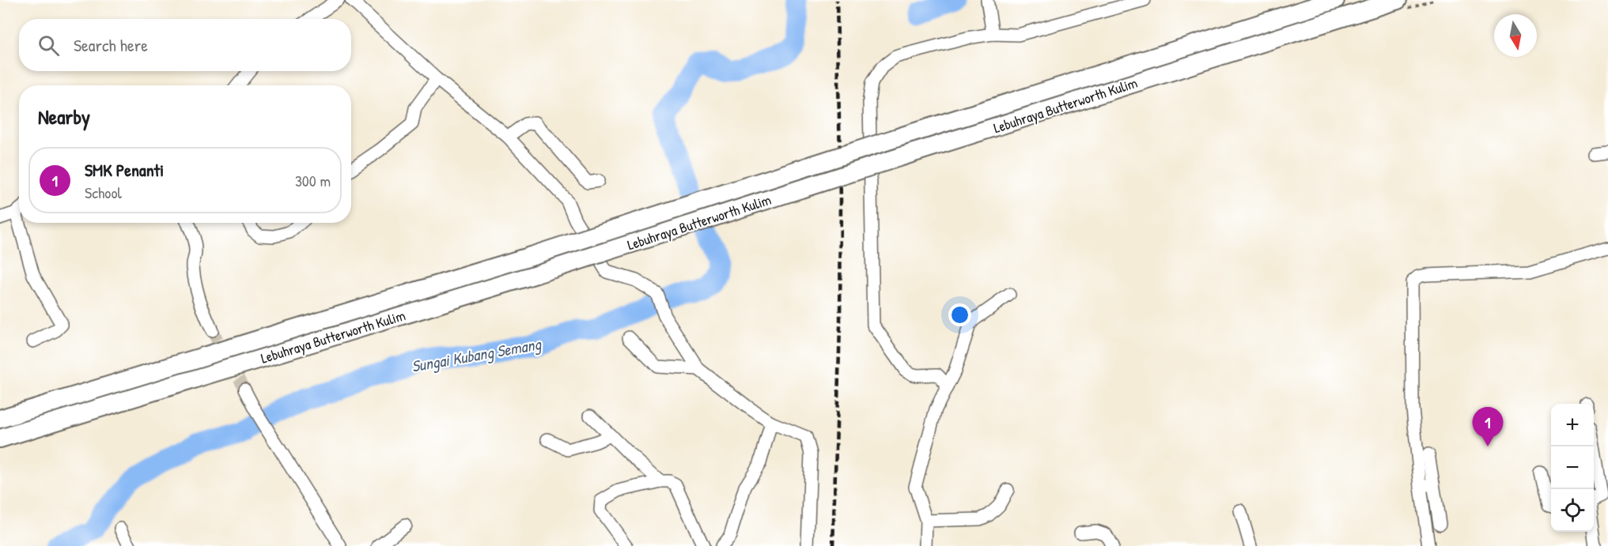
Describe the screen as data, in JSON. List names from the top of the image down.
{
  "streets": {
    "highway": ["Lebuhraya Butterworth Kulim"]
  },
  "water": ["Sungai Kubang Semang"],
  "north": "bottom",
  "page": {
    "search": "Search here",
    "heading": "Nearby",
    "list": [
      {
        "mark": "1",
        "name": "SMK Penanti",
        "note": "School",
        "value": "300 m"
      }
    ],
    "map_buttons": ["+", "−"],
    "pins": "1"
  }
}
